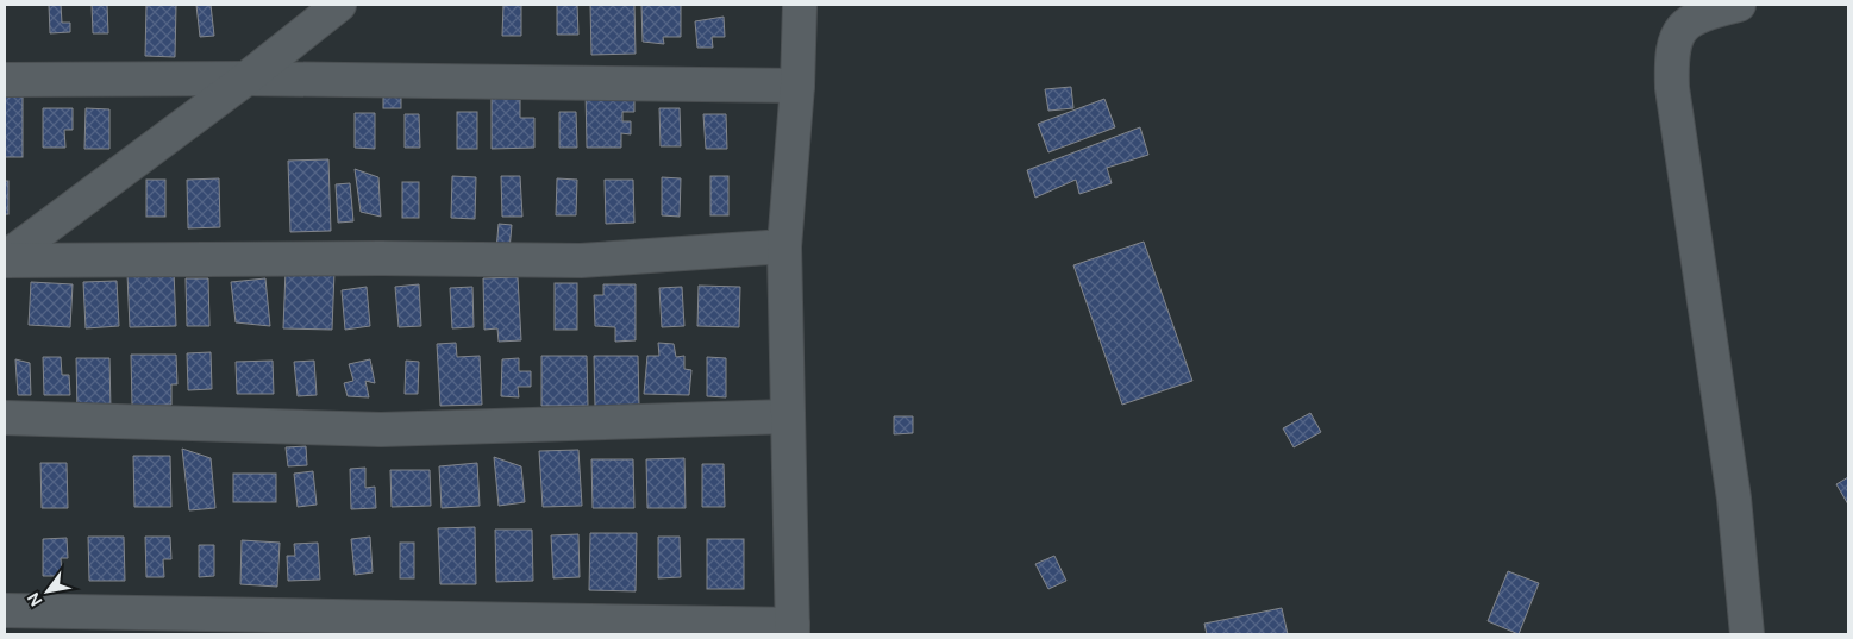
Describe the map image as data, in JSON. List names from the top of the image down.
{
  "north": "bottom left"
}
